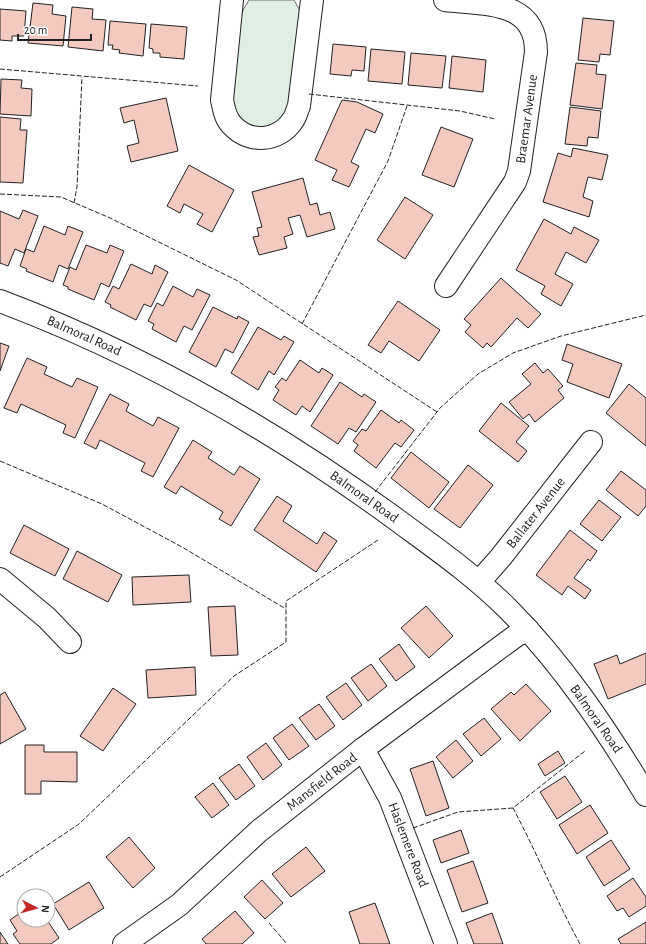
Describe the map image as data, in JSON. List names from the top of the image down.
{
  "streets": {
    "street": [
      "Braemar Avenue",
      "Balmoral Road",
      "Ballater Avenue",
      "Mansfield Road",
      "Haslemere Road"
    ]
  },
  "crossings": [
    ["Balmoral Road", "Ballater Avenue"],
    ["Balmoral Road", "Mansfield Road"],
    ["Mansfield Road", "Haslemere Road"]
  ],
  "scale_bar": "20 m",
  "north": "right"
}
